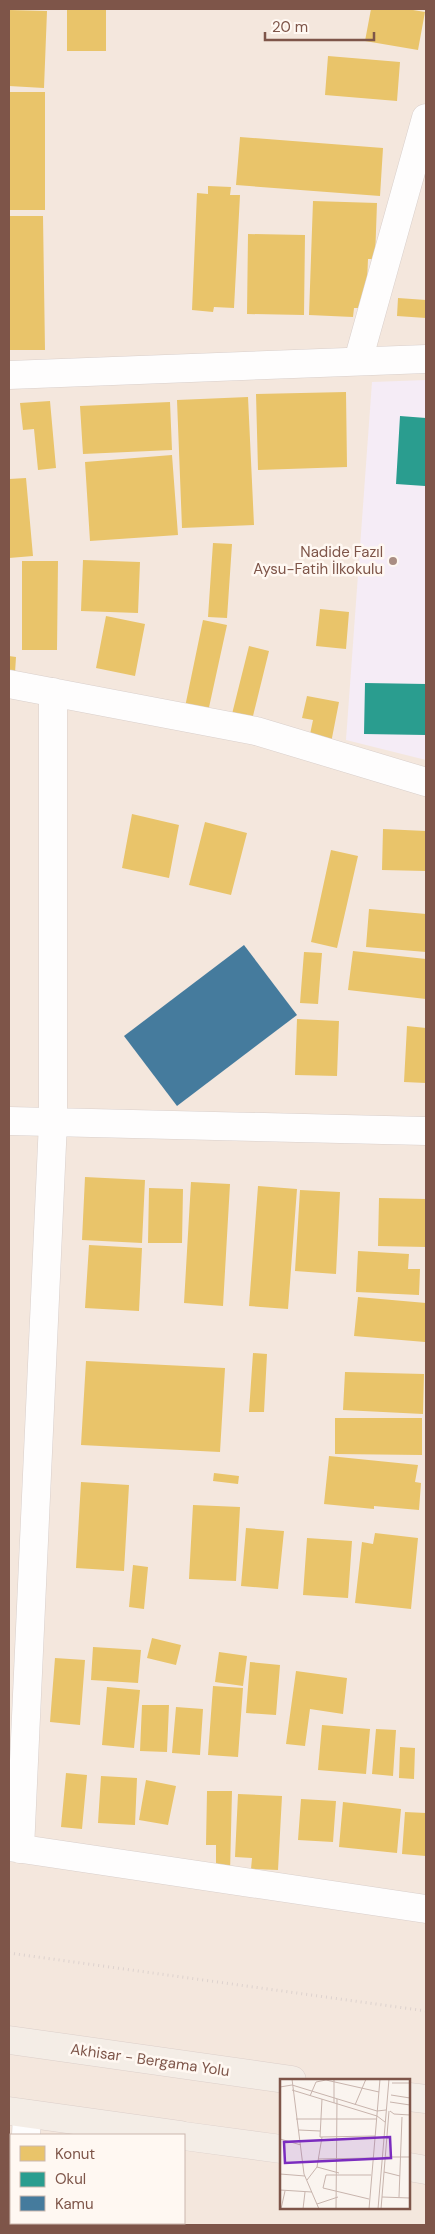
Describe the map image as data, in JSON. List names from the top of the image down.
{
  "streets": {
    "main road": ["Akhisar - Bergama Yolu"]
  },
  "places": ["Nadide Fazıl Aysu-Fatih İlkokulu"],
  "legend": ["Konut", "Okul", "Kamu"],
  "scale_bar": "20 m"
}
